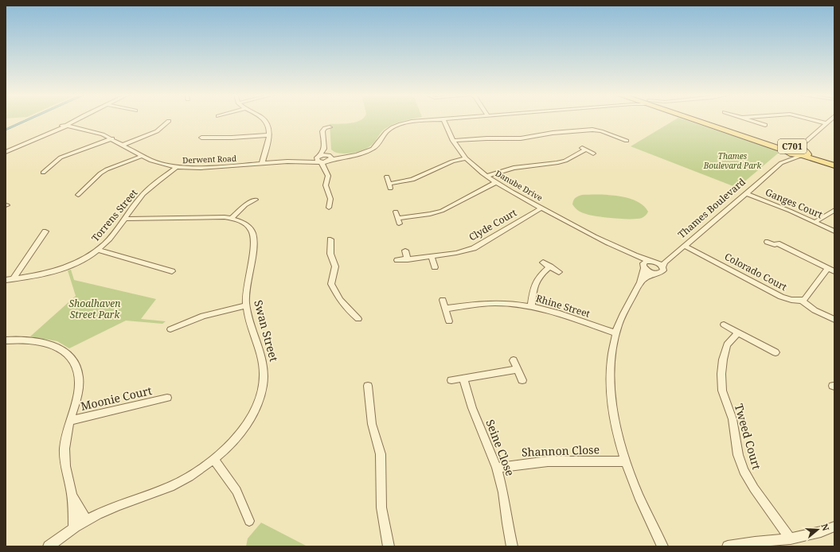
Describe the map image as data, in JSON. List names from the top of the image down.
{
  "streets": {
    "main road": ["C701"],
    "street": [
      "Derwent Road",
      "Danube Drive",
      "Ganges Court",
      "Thames Boulevard",
      "Torrens Street",
      "Clyde Court",
      "Colorado Court",
      "Rhine Street",
      "Swan Street",
      "Moonie Court",
      "Tweed Court",
      "Seine Close",
      "Shannon Close"
    ]
  },
  "crossings": [
    ["C701", "Thames Boulevard"],
    ["Derwent Road", "Torrens Street"],
    ["Danube Drive", "Thames Boulevard"],
    ["Danube Drive", "Clyde Court"],
    ["Ganges Court", "Thames Boulevard"],
    ["Thames Boulevard", "Colorado Court"],
    ["Torrens Street", "Swan Street"],
    ["Seine Close", "Shannon Close"]
  ],
  "parks": ["Thames Boulevard Park", "Shoalhaven Street Park"],
  "north": "right"
}
